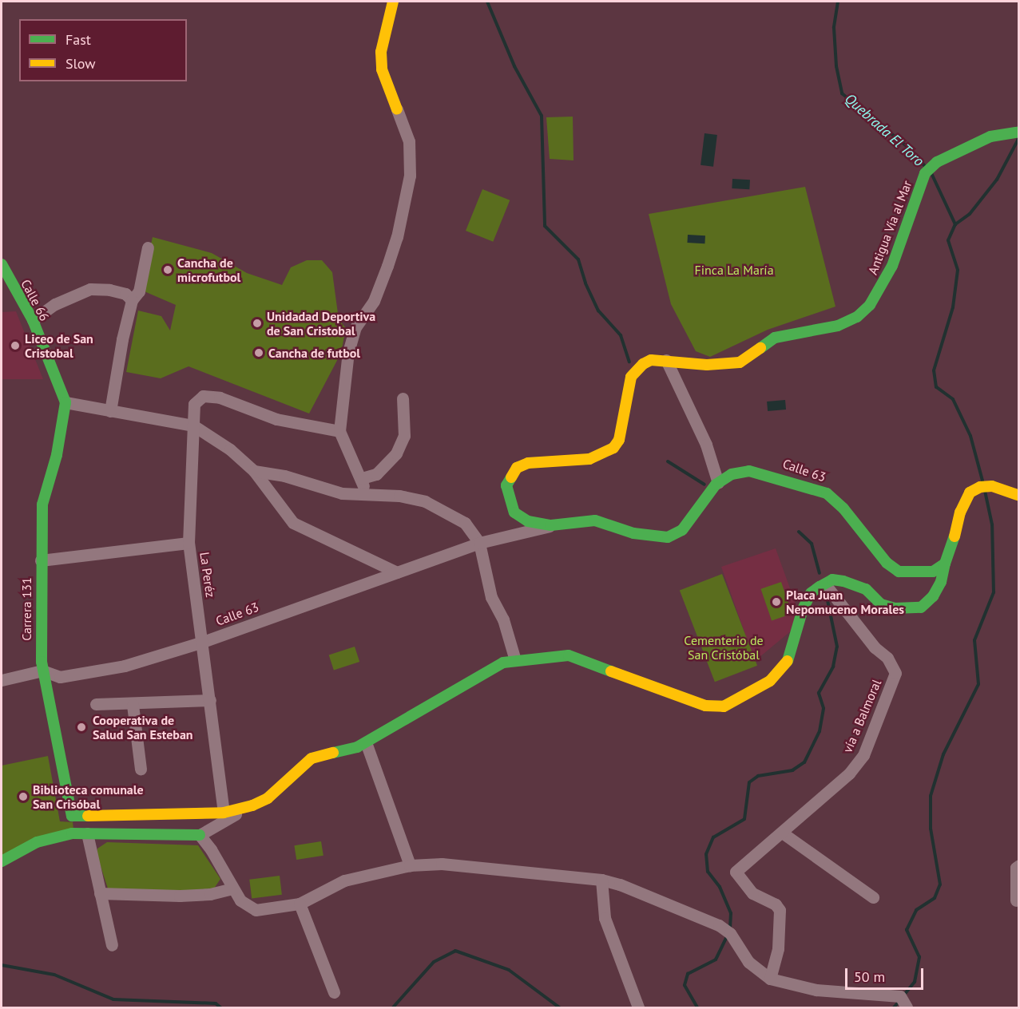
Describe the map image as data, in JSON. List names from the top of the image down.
{
  "streets": {
    "street": [
      "Antigua Vía al Mar",
      "Calle 66",
      "Calle 63",
      "La Peréz",
      "Carrera 131",
      "vía a Balmoral"
    ]
  },
  "crossings": [
    ["Antigua Vía al Mar", "Calle 63"],
    ["Calle 66", "Carrera 131"],
    ["Calle 63", "La Peréz"],
    ["Calle 63", "Carrera 131"]
  ],
  "water": ["Quebrada El Toro"],
  "parks": ["Finca La María", "Cementerio de San Cristóbal"],
  "places": [
    "Cancha de microfutbol",
    "Unidadad Deportiva de San Cristobal",
    "Liceo de San Cristobal",
    "Cancha de futbol",
    "Placa Juan Nepomuceno Morales",
    "Cooperativa de Salud San Esteban",
    "Biblioteca comunale San Crisóbal"
  ],
  "legend": ["Fast", "Slow"],
  "scale_bar": "50 m"
}
